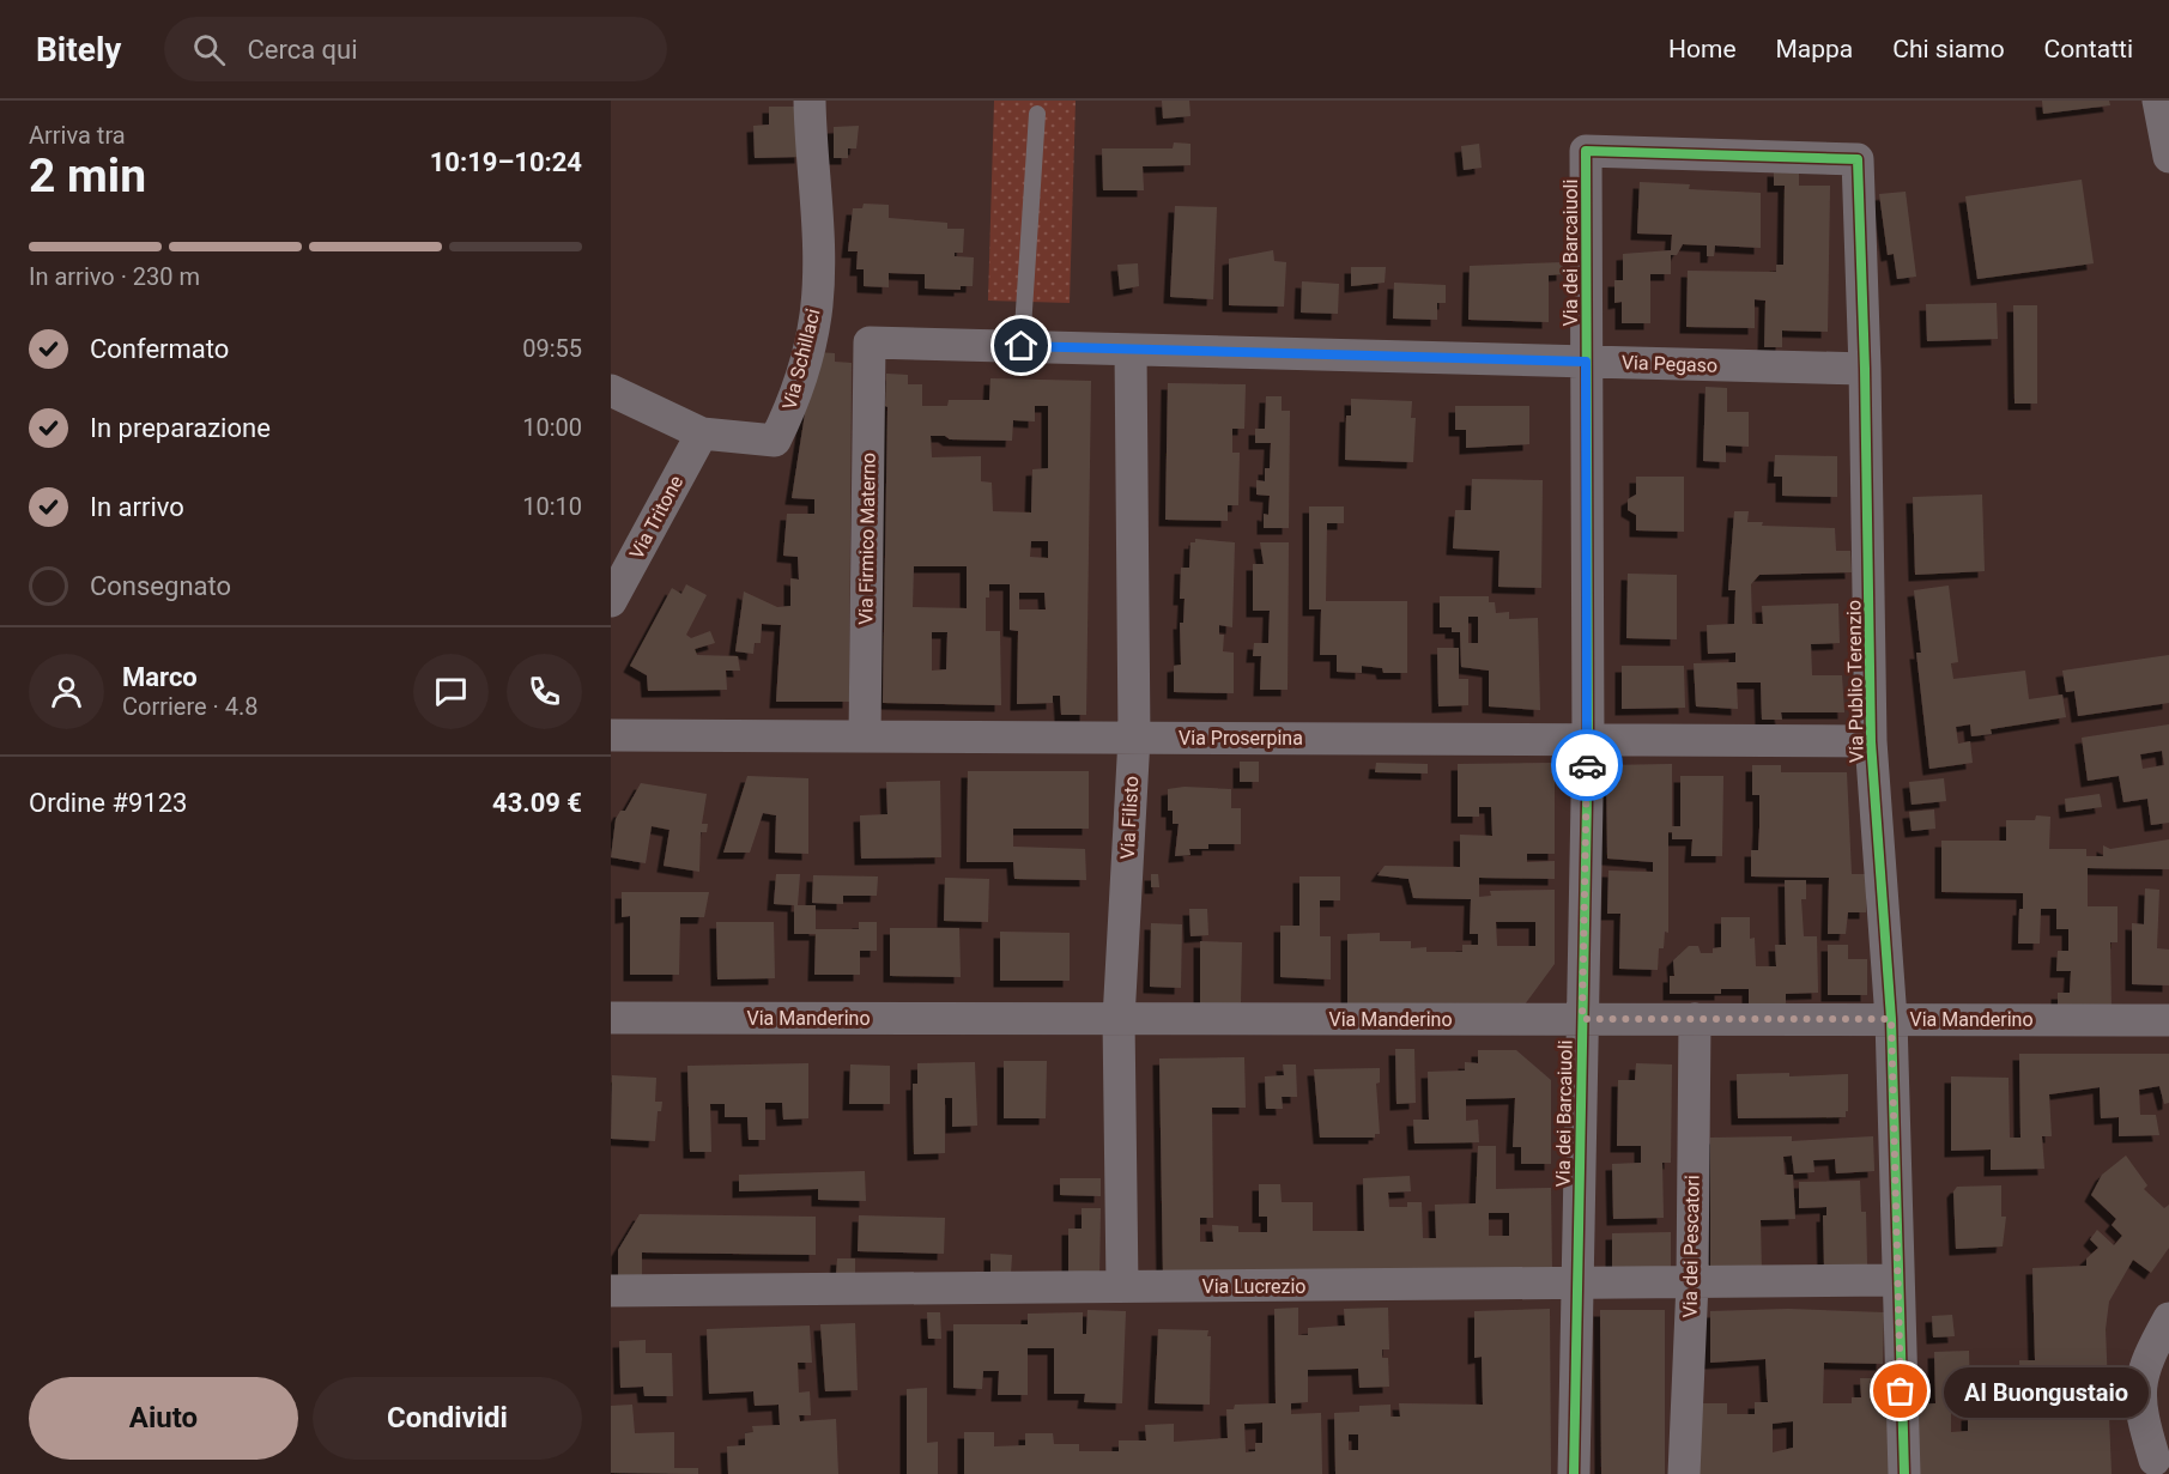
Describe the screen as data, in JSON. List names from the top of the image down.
{
  "streets": {
    "street": [
      "Via dei Barcaiuoli",
      "Via Schillaci",
      "Via Pegaso",
      "Via Tritone",
      "Via Firmico Materno",
      "Via Publio Terenzio",
      "Via Proserpina",
      "Via Filisto",
      "Via Manderino",
      "Via dei Pescatori",
      "Via Lucrezio"
    ]
  },
  "crossings": [
    ["Via dei Barcaiuoli", "Via Pegaso"],
    ["Via dei Barcaiuoli", "Via Publio Terenzio"],
    ["Via dei Barcaiuoli", "Via Proserpina"],
    ["Via dei Barcaiuoli", "Via Manderino"],
    ["Via dei Barcaiuoli", "Via Lucrezio"],
    ["Via Schillaci", "Via Tritone"],
    ["Via Pegaso", "Via Firmico Materno"],
    ["Via Pegaso", "Via Publio Terenzio"],
    ["Via Pegaso", "Via Filisto"],
    ["Via Firmico Materno", "Via Proserpina"],
    ["Via Publio Terenzio", "Via Proserpina"],
    ["Via Publio Terenzio", "Via Manderino"],
    ["Via Publio Terenzio", "Via Lucrezio"],
    ["Via Proserpina", "Via Filisto"],
    ["Via Filisto", "Via Manderino"],
    ["Via Filisto", "Via Lucrezio"],
    ["Via Manderino", "Via dei Pescatori"],
    ["Via dei Pescatori", "Via Lucrezio"]
  ],
  "places": ["Al Buongustaio"],
  "page": {
    "header": "Bitely",
    "search": "Cerca qui",
    "nav": [
      "Home",
      "Mappa",
      "Chi siamo",
      "Contatti"
    ],
    "heading": ["2 min", "Arriva tra", "10:19–10:24"],
    "panel": [
      "Marco",
      "Corriere · 4.8",
      "Ordine #9123",
      "43.09 €"
    ],
    "bar": "In arrivo · 230 m",
    "list": [
      ["Confermato", "09:55"],
      ["In preparazione", "10:00"],
      ["In arrivo", "10:10"],
      "Consegnato"
    ],
    "buttons": ["Aiuto", "Condividi"],
    "bubble": "Al Buongustaio"
  }
}
